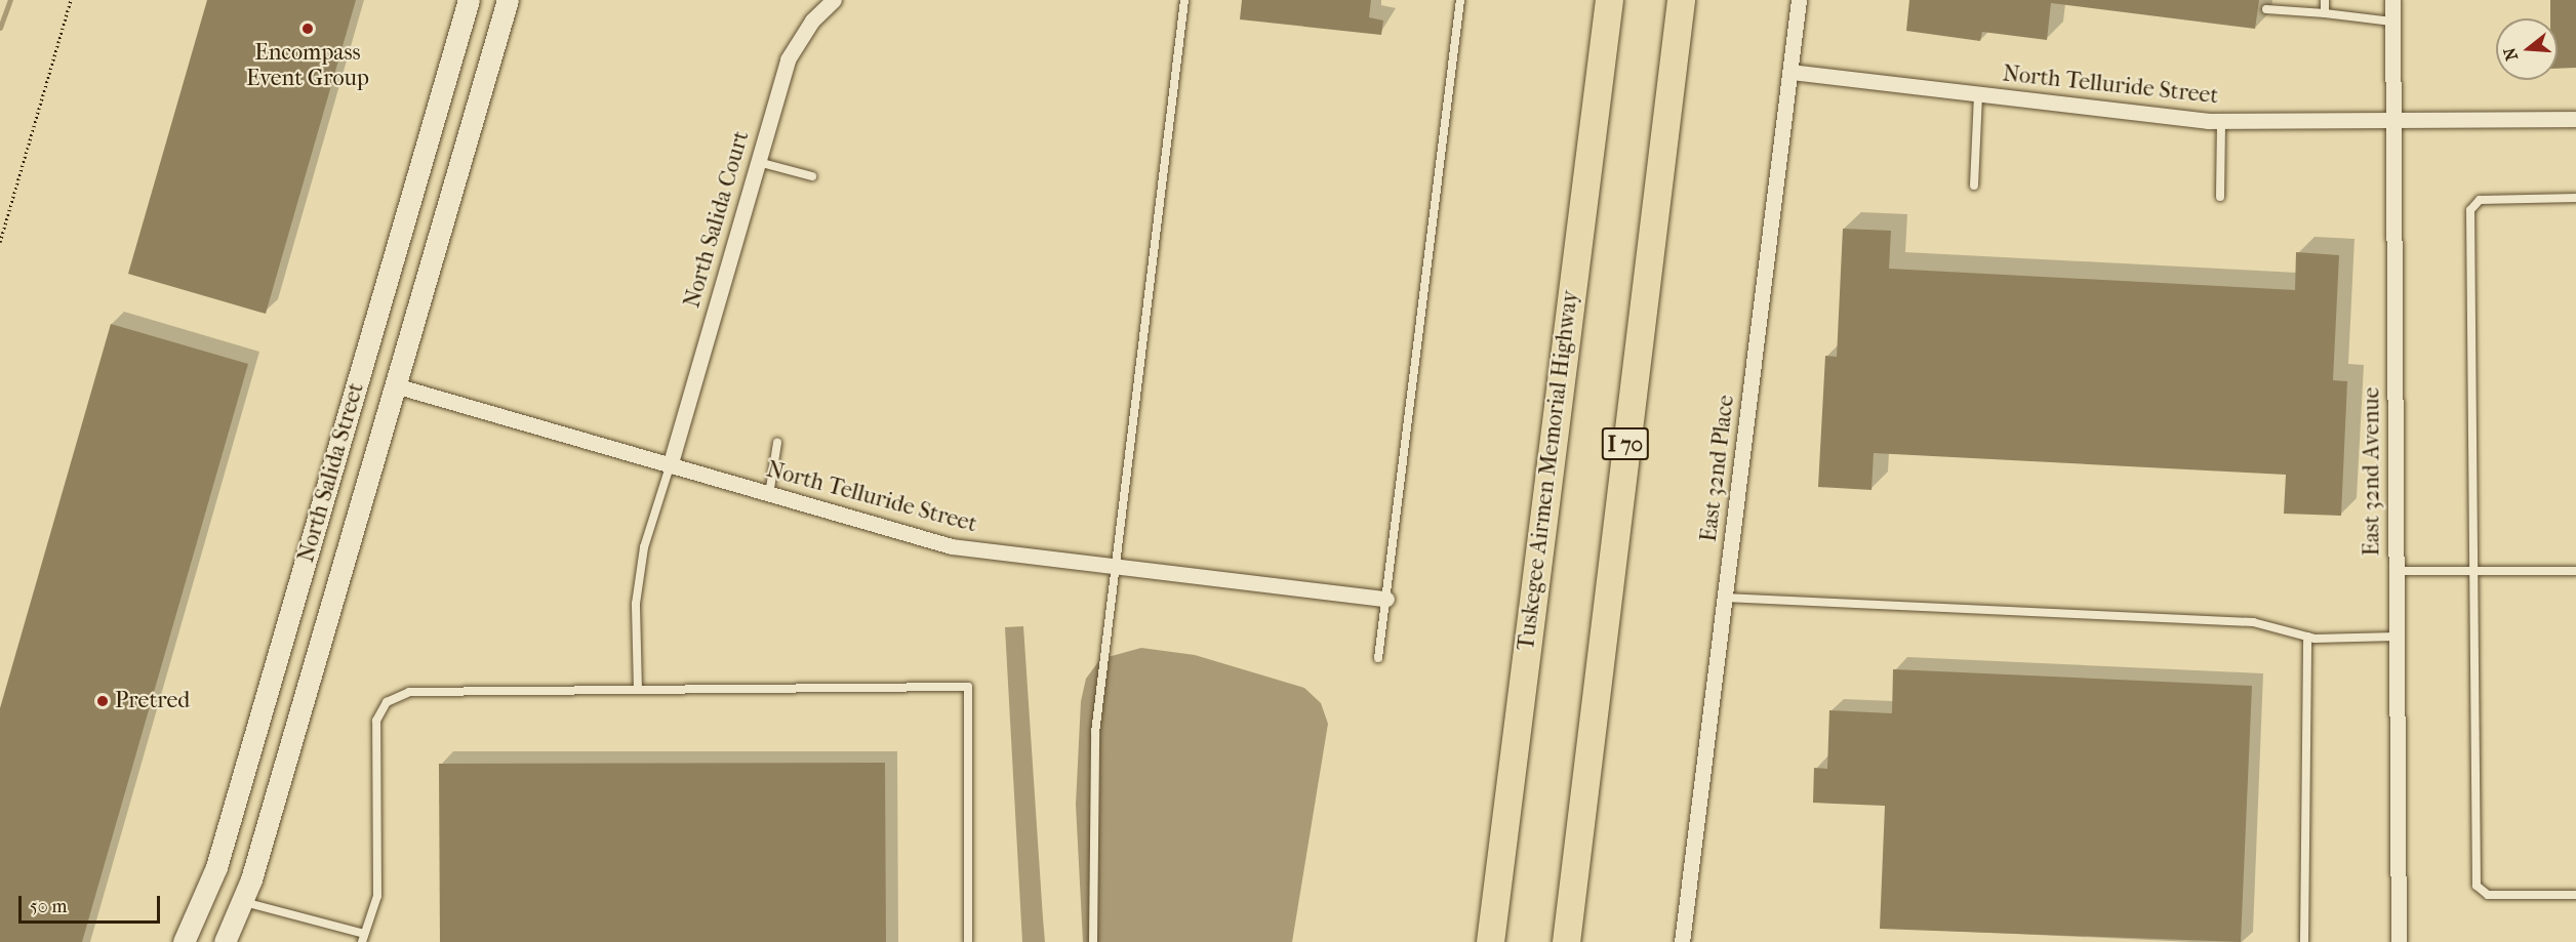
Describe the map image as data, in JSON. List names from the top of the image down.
{
  "streets": {
    "highway": ["I 70", "Tuskegee Airmen Memorial Highway"],
    "street": [
      "North Telluride Street",
      "North Salida Court",
      "East 32nd Place",
      "East 32nd Avenue",
      "North Salida Street"
    ]
  },
  "crossings": [
    ["North Telluride Street", "North Salida Court"],
    ["North Telluride Street", "East 32nd Place"],
    ["North Telluride Street", "East 32nd Avenue"],
    ["North Telluride Street", "North Salida Street"]
  ],
  "places": ["Encompass Event Group", "Pretred"],
  "scale_bar": "50 m",
  "north": "left"
}
